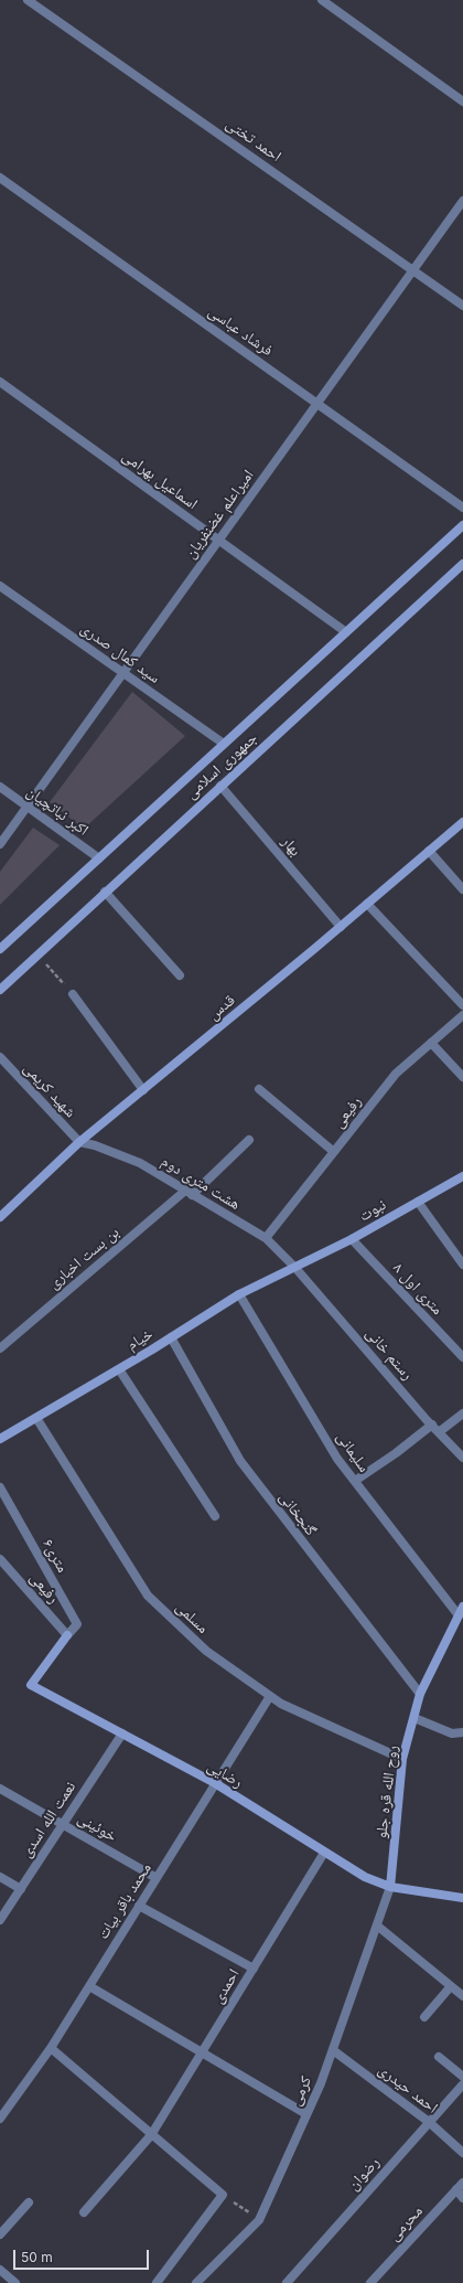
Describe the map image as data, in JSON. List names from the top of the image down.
{
  "streets": {
    "street": [
      "احمد تختی",
      "فرشاد عباسی",
      "اسماعیل بهرامی",
      "امیراعلم غضنفریان",
      "سید کمال صدری",
      "جمهوری اسلامی",
      "اکبر نباتچیان",
      "بهار",
      "قدس",
      "شهید کریمی",
      "رفیعی",
      "هشت متری دوم",
      "نبوت",
      "بن بست اخباری",
      "۸ متری اول",
      "خیام",
      "رستم خانی",
      "سلیمانی",
      "گنجخانی",
      "۶متری",
      "مسلمی",
      "رضایی",
      "روح الله قره جلو",
      "نعمت الله اسدی",
      "خوئینی",
      "محمد باقر بیات",
      "احمدی",
      "احمد حیدری",
      "کرمی",
      "رضوان",
      "محرمی"
    ]
  },
  "crossings": [
    ["احمد تختی", "امیراعلم غضنفریان"],
    ["فرشاد عباسی", "امیراعلم غضنفریان"],
    ["اسماعیل بهرامی", "امیراعلم غضنفریان"],
    ["اسماعیل بهرامی", "جمهوری اسلامی"],
    ["امیراعلم غضنفریان", "سید کمال صدری"],
    ["امیراعلم غضنفریان", "اکبر نباتچیان"],
    ["سید کمال صدری", "جمهوری اسلامی"],
    ["جمهوری اسلامی", "اکبر نباتچیان"],
    ["جمهوری اسلامی", "بهار"],
    ["بهار", "قدس"],
    ["قدس", "شهید کریمی"],
    ["قدس", "هشت متری دوم"],
    ["شهید کریمی", "هشت متری دوم"],
    ["رفیعی", "هشت متری دوم"],
    ["رفیعی", "۶متری"],
    ["رفیعی", "رضایی"],
    ["هشت متری دوم", "نبوت"],
    ["هشت متری دوم", "بن بست اخباری"],
    ["هشت متری دوم", "خیام"],
    ["هشت متری دوم", "رستم خانی"],
    ["نبوت", "۸ متری اول"],
    ["نبوت", "خیام"],
    ["نبوت", "رستم خانی"],
    ["خیام", "رستم خانی"],
    ["خیام", "سلیمانی"],
    ["خیام", "گنجخانی"],
    ["خیام", "مسلمی"],
    ["سلیمانی", "روح الله قره جلو"],
    ["گنجخانی", "روح الله قره جلو"],
    ["۶متری", "رضایی"],
    ["مسلمی", "روح الله قره جلو"],
    ["مسلمی", "محمد باقر بیات"],
    ["رضایی", "روح الله قره جلو"],
    ["رضایی", "نعمت الله اسدی"],
    ["رضایی", "محمد باقر بیات"],
    ["رضایی", "احمدی"],
    ["رضایی", "کرمی"],
    ["روح الله قره جلو", "کرمی"],
    ["نعمت الله اسدی", "خوئینی"],
    ["خوئینی", "محمد باقر بیات"],
    ["احمد حیدری", "کرمی"],
    ["احمد حیدری", "رضوان"]
  ],
  "scale_bar": "50 m"
}
